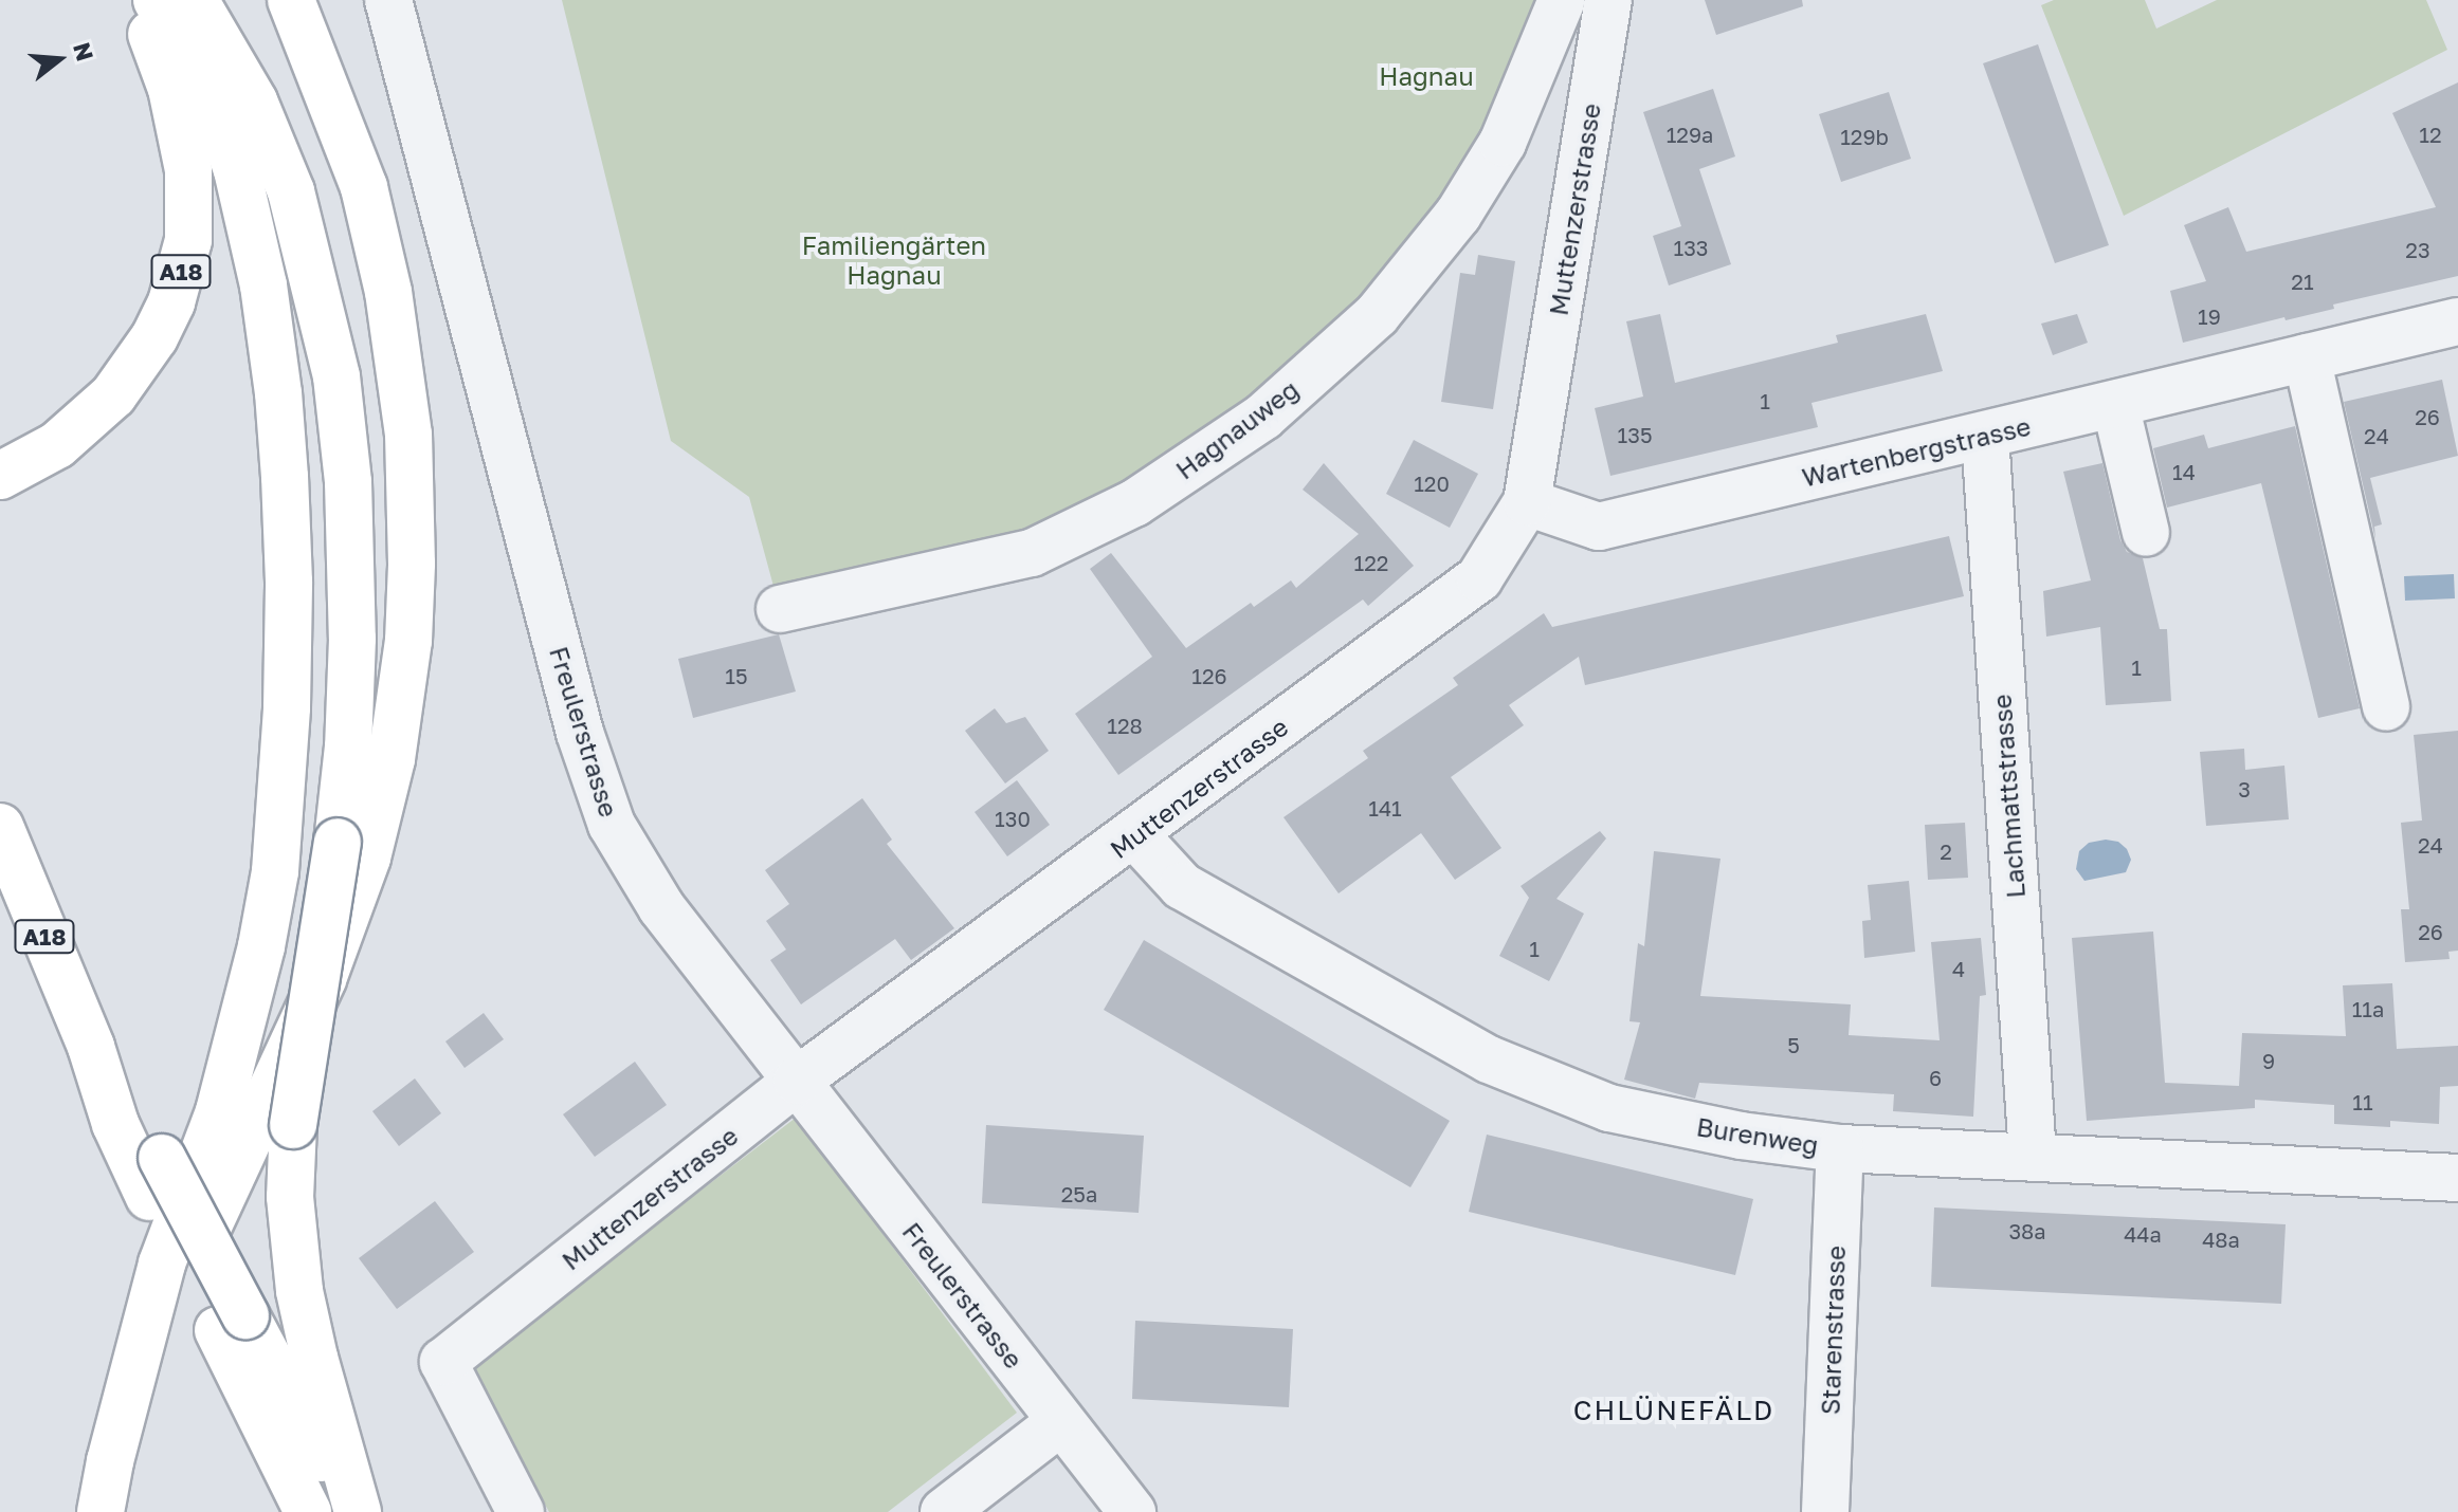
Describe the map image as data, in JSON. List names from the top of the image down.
{
  "streets": {
    "highway": ["A18"],
    "street": [
      "Muttenzerstrasse",
      "Hagnauweg",
      "Wartenbergstrasse",
      "Freulerstrasse",
      "Lachmattstrasse",
      "Burenweg",
      "Starenstrasse"
    ]
  },
  "crossings": [
    ["Muttenzerstrasse", "Wartenbergstrasse"],
    ["Muttenzerstrasse", "Freulerstrasse"],
    ["Muttenzerstrasse", "Burenweg"],
    ["Wartenbergstrasse", "Lachmattstrasse"],
    ["Lachmattstrasse", "Burenweg"],
    ["Burenweg", "Starenstrasse"]
  ],
  "districts": ["CHLÜNEFÄLD"],
  "parks": ["Hagnau", "Familiengärten Hagnau"],
  "house_numbers": [
    "129a",
    "12",
    "129b",
    "133",
    "23",
    "21",
    "19",
    "1",
    "26",
    "135",
    "24",
    "14",
    "120",
    "122",
    "1",
    "15",
    "126",
    "128",
    "3",
    "141",
    "130",
    "24",
    "2",
    "26",
    "1",
    "4",
    "11a",
    "5",
    "9",
    "6",
    "11",
    "25a",
    "38a",
    "44a",
    "48a"
  ],
  "north": "right"
}
